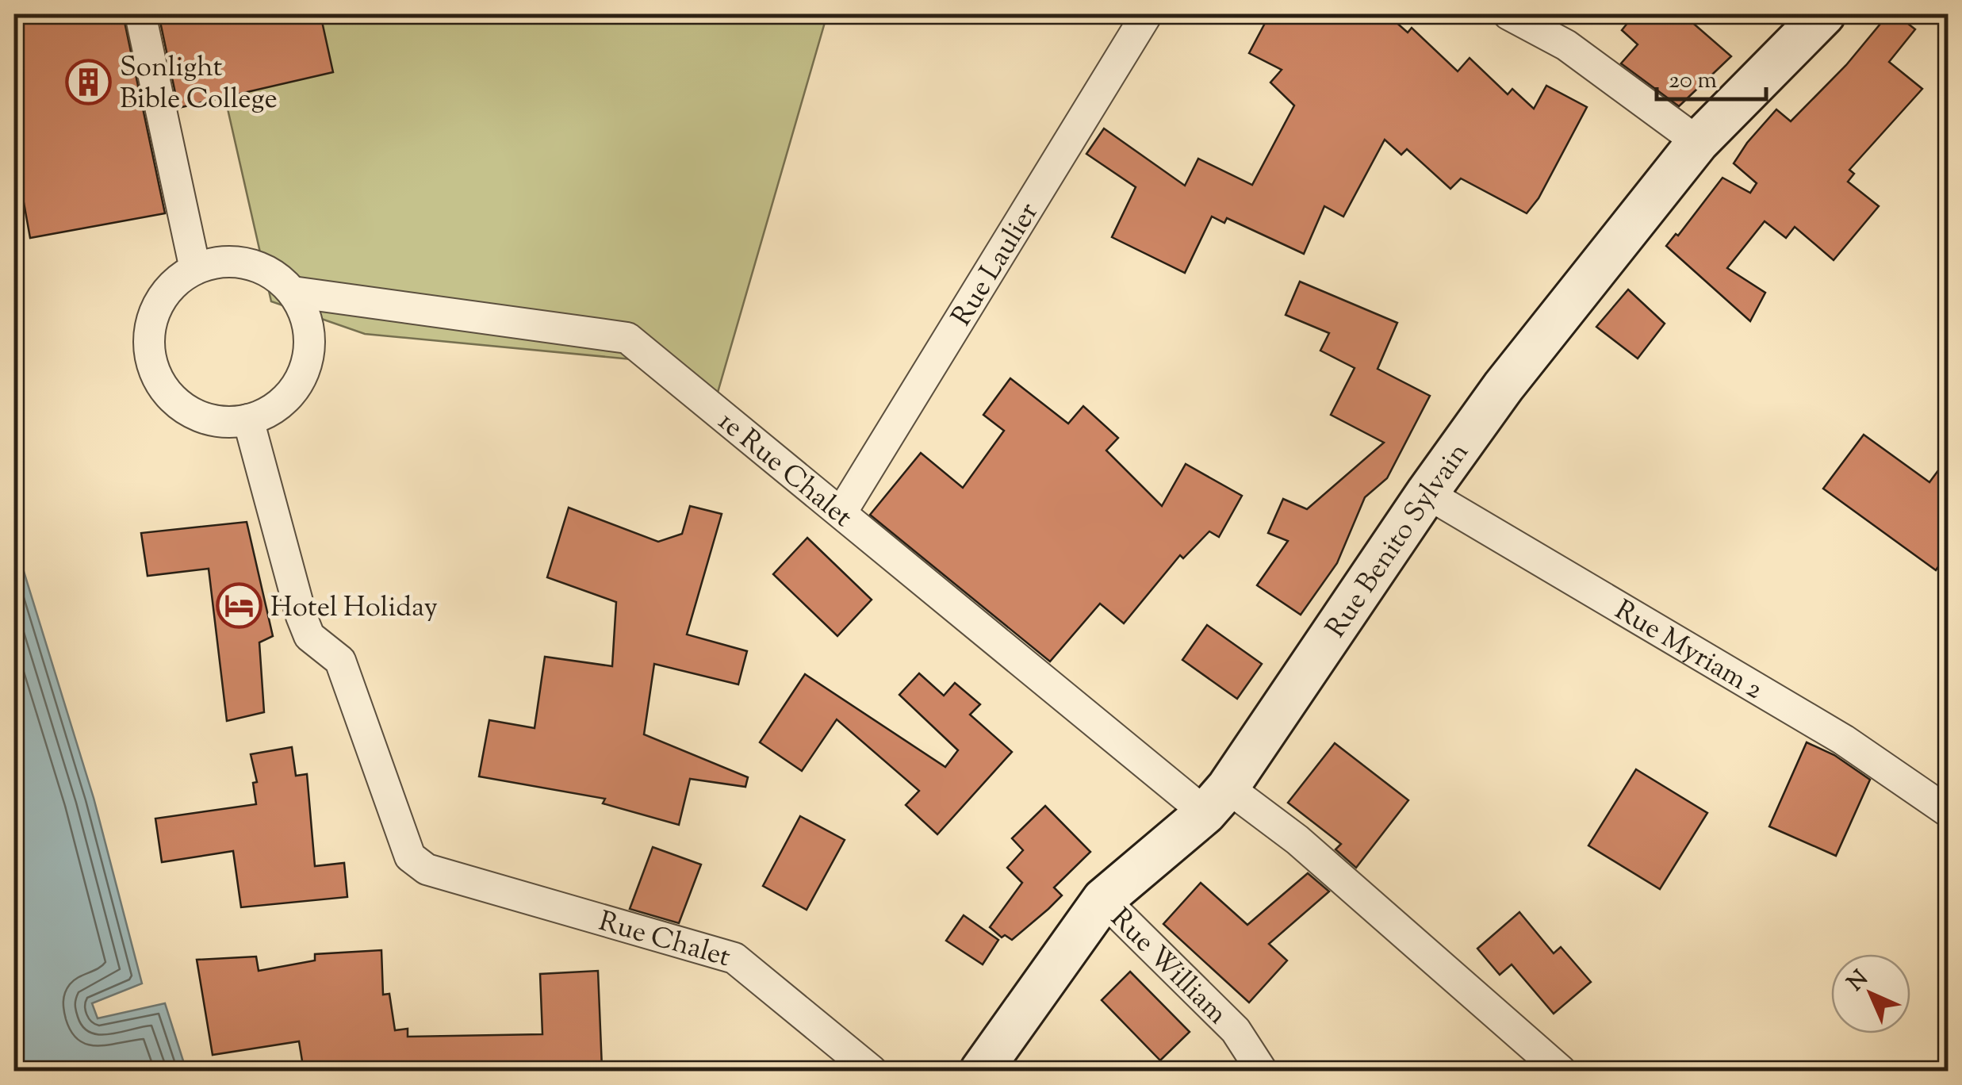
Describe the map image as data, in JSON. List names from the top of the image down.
{
  "streets": {
    "main road": ["Rue Benito Sylvain"],
    "street": [
      "Rue Laulier",
      "1e Rue Chalet",
      "Rue Myriam 2",
      "Rue Chalet",
      "Rue William"
    ]
  },
  "crossings": [
    ["Rue Laulier", "1e Rue Chalet"],
    ["1e Rue Chalet", "Rue Benito Sylvain"],
    ["1e Rue Chalet", "Rue Chalet"],
    ["Rue Benito Sylvain", "Rue Myriam 2"],
    ["Rue Benito Sylvain", "Rue William"]
  ],
  "places": {
    "building": ["Sonlight Bible College"],
    "hotel": ["Hotel Holiday"]
  },
  "scale_bar": "20 m",
  "north": "top left"
}
